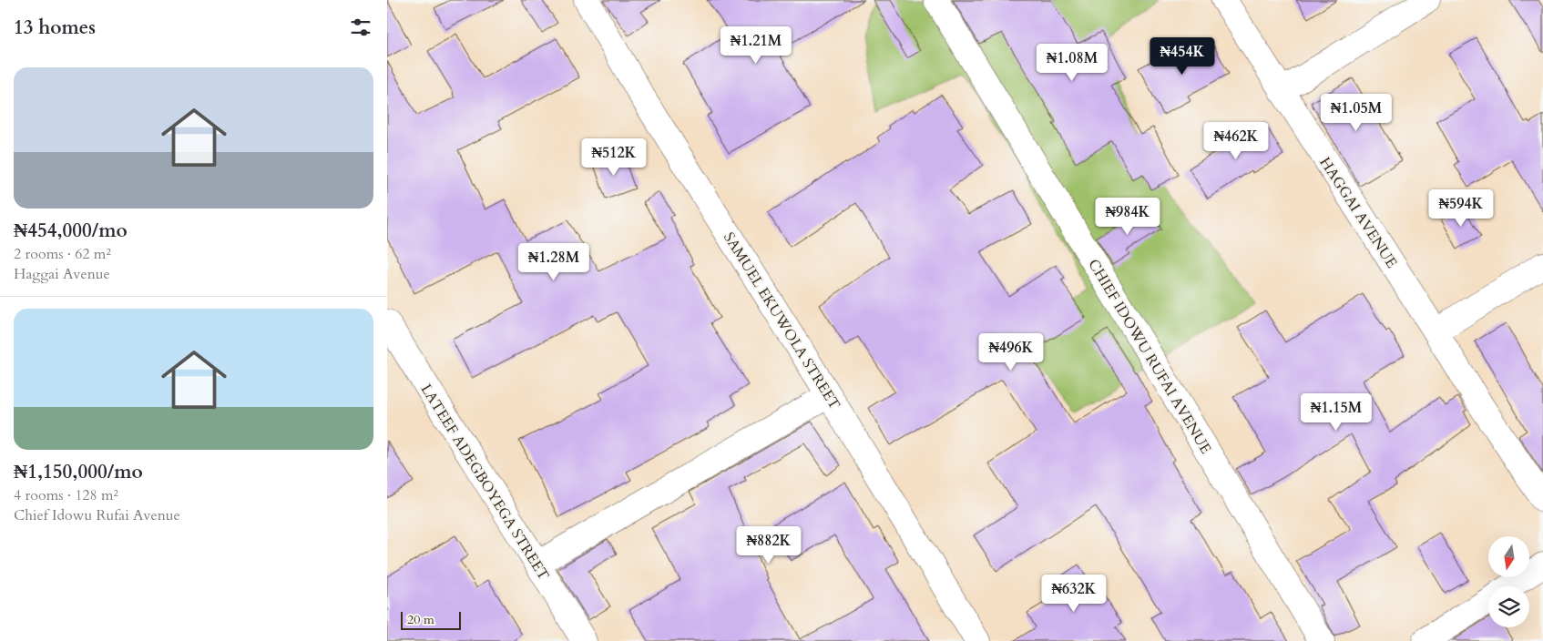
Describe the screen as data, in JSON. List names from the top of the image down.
{
  "streets": {
    "street": [
      "HAGGAI AVENUE",
      "SAMUEL EKUWOLA STREET",
      "CHIEF IDOWU RUFAI AVENUE",
      "LATEEF ADEGBOYEGA STREET"
    ]
  },
  "scale_bar": "20 m",
  "north": "bottom",
  "page": {
    "heading": "13 homes",
    "price": [
      "₦1.21M",
      "₦454K",
      "₦1.08M",
      "₦1.05M",
      "₦462K",
      "₦512K",
      "₦594K",
      "₦984K",
      "₦1.28M",
      "₦496K",
      "₦1.15M",
      "₦882K",
      "₦632K"
    ],
    "list": [
      {
        "name": "₦454,000/mo",
        "note": "2 rooms · 62 m² · Haggai Avenue"
      },
      {
        "name": "₦1,150,000/mo",
        "note": "4 rooms · 128 m² · Chief Idowu Rufai Avenue"
      }
    ],
    "scale": "20 m"
  }
}
